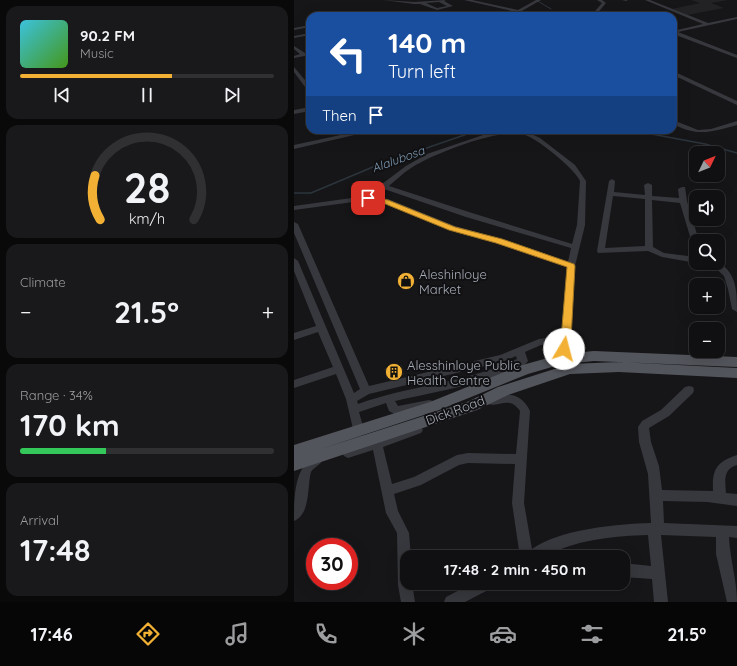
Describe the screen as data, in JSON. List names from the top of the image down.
{
  "streets": {
    "main road": ["Dick Road"]
  },
  "water": ["Alalubosa"],
  "places": {
    "shop": ["Aleshinloye Market"],
    "building": ["Alesshinloye Public Health Centre"]
  },
  "north": "top right",
  "page": {
    "turn": ["140 m", "Turn left"],
    "song": ["90.2 FM", "Music"],
    "then": "Then",
    "map_buttons": ["+", "−"],
    "tile": [
      "Climate",
      ["Range · 34%", "170 km"],
      ["Arrival", "17:48"]
    ],
    "heat": ["−", "21.5°", "+"],
    "limit": "30",
    "trip": "17:48 · 2 min · 450 m",
    "tabs": ["17:46", "21.5°"],
    "gauge": ["28", "km/h"]
  }
}
